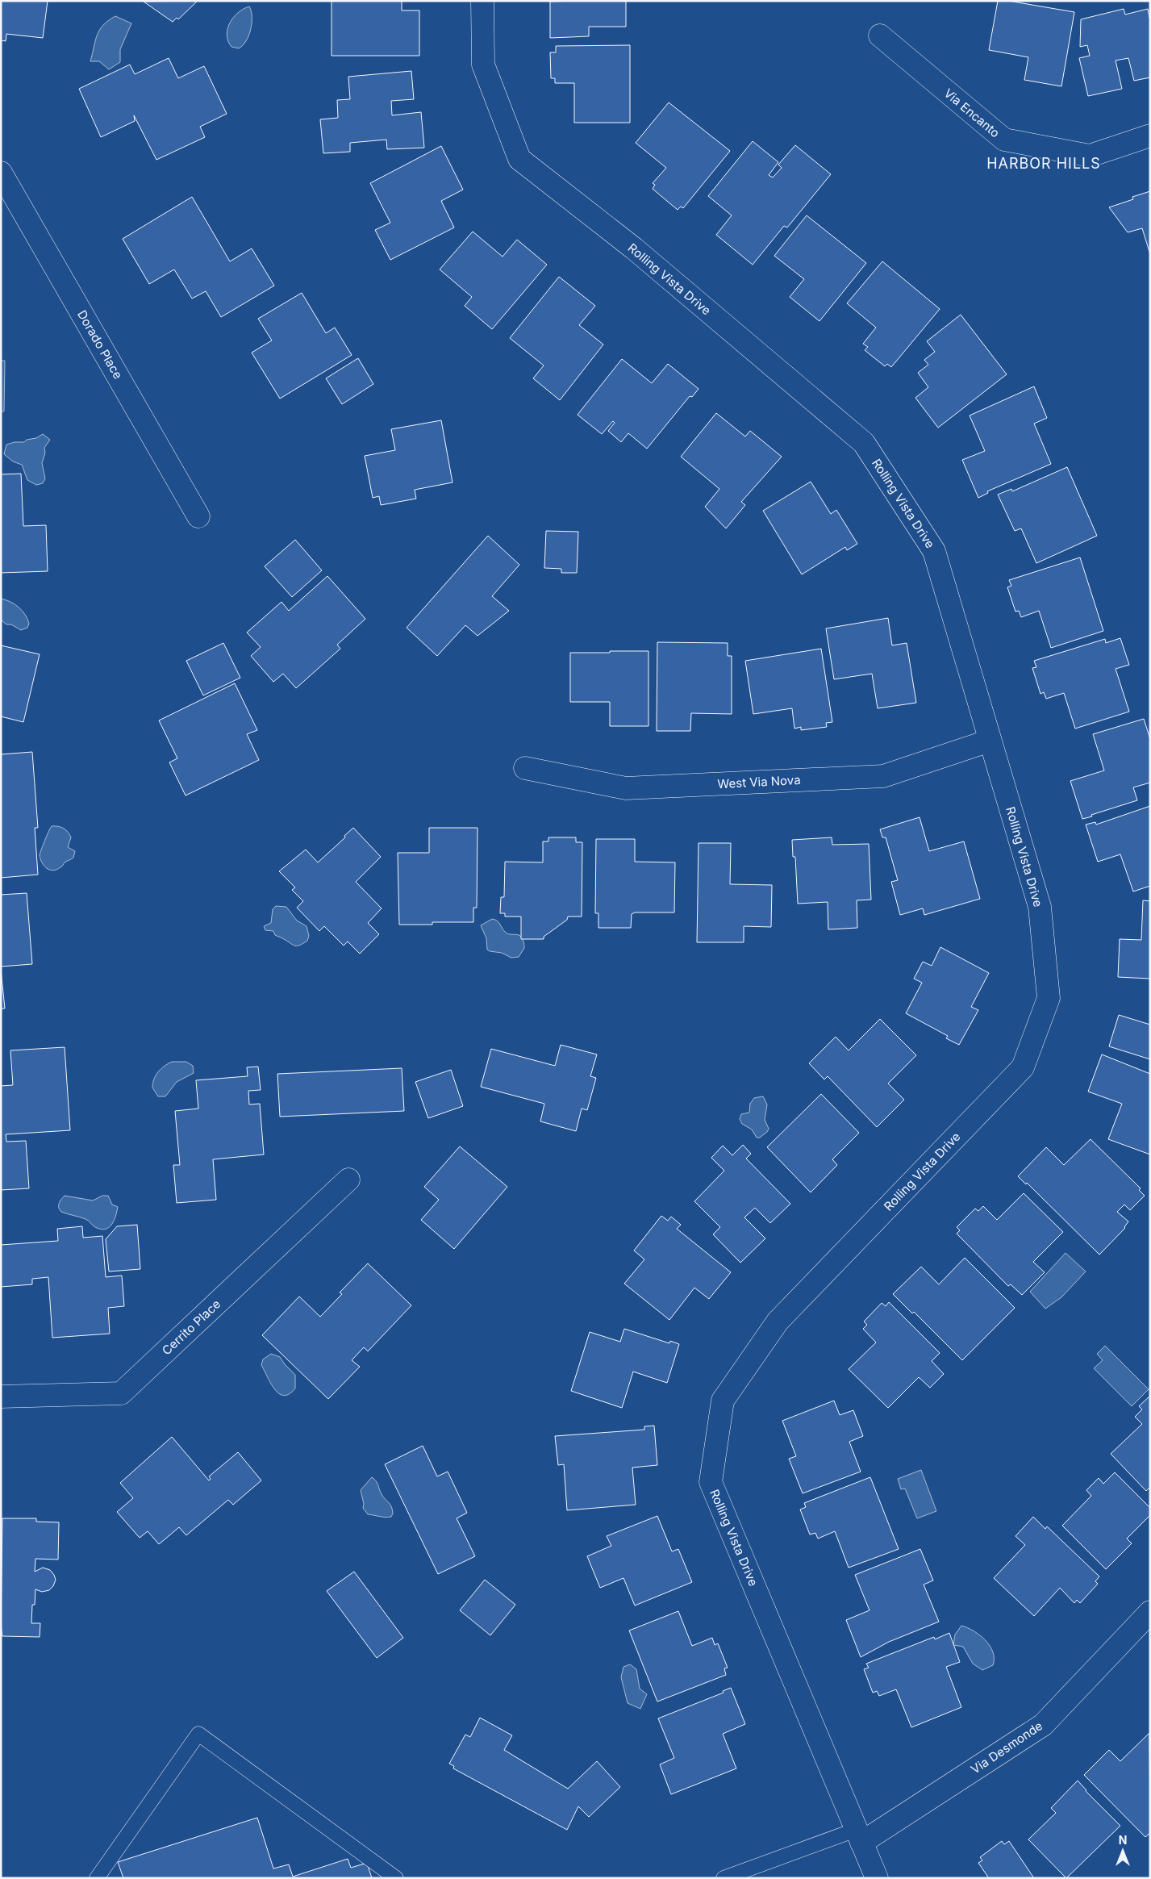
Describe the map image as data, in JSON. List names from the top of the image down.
{
  "streets": {
    "street": [
      "Via Encanto",
      "Rolling Vista Drive",
      "Dorado Place",
      "West Via Nova",
      "Cerrito Place",
      "Via Desmonde"
    ]
  },
  "crossings": [
    ["Rolling Vista Drive", "West Via Nova"],
    ["Rolling Vista Drive", "Via Desmonde"]
  ],
  "districts": ["HARBOR HILLS"],
  "north": "top"
}
